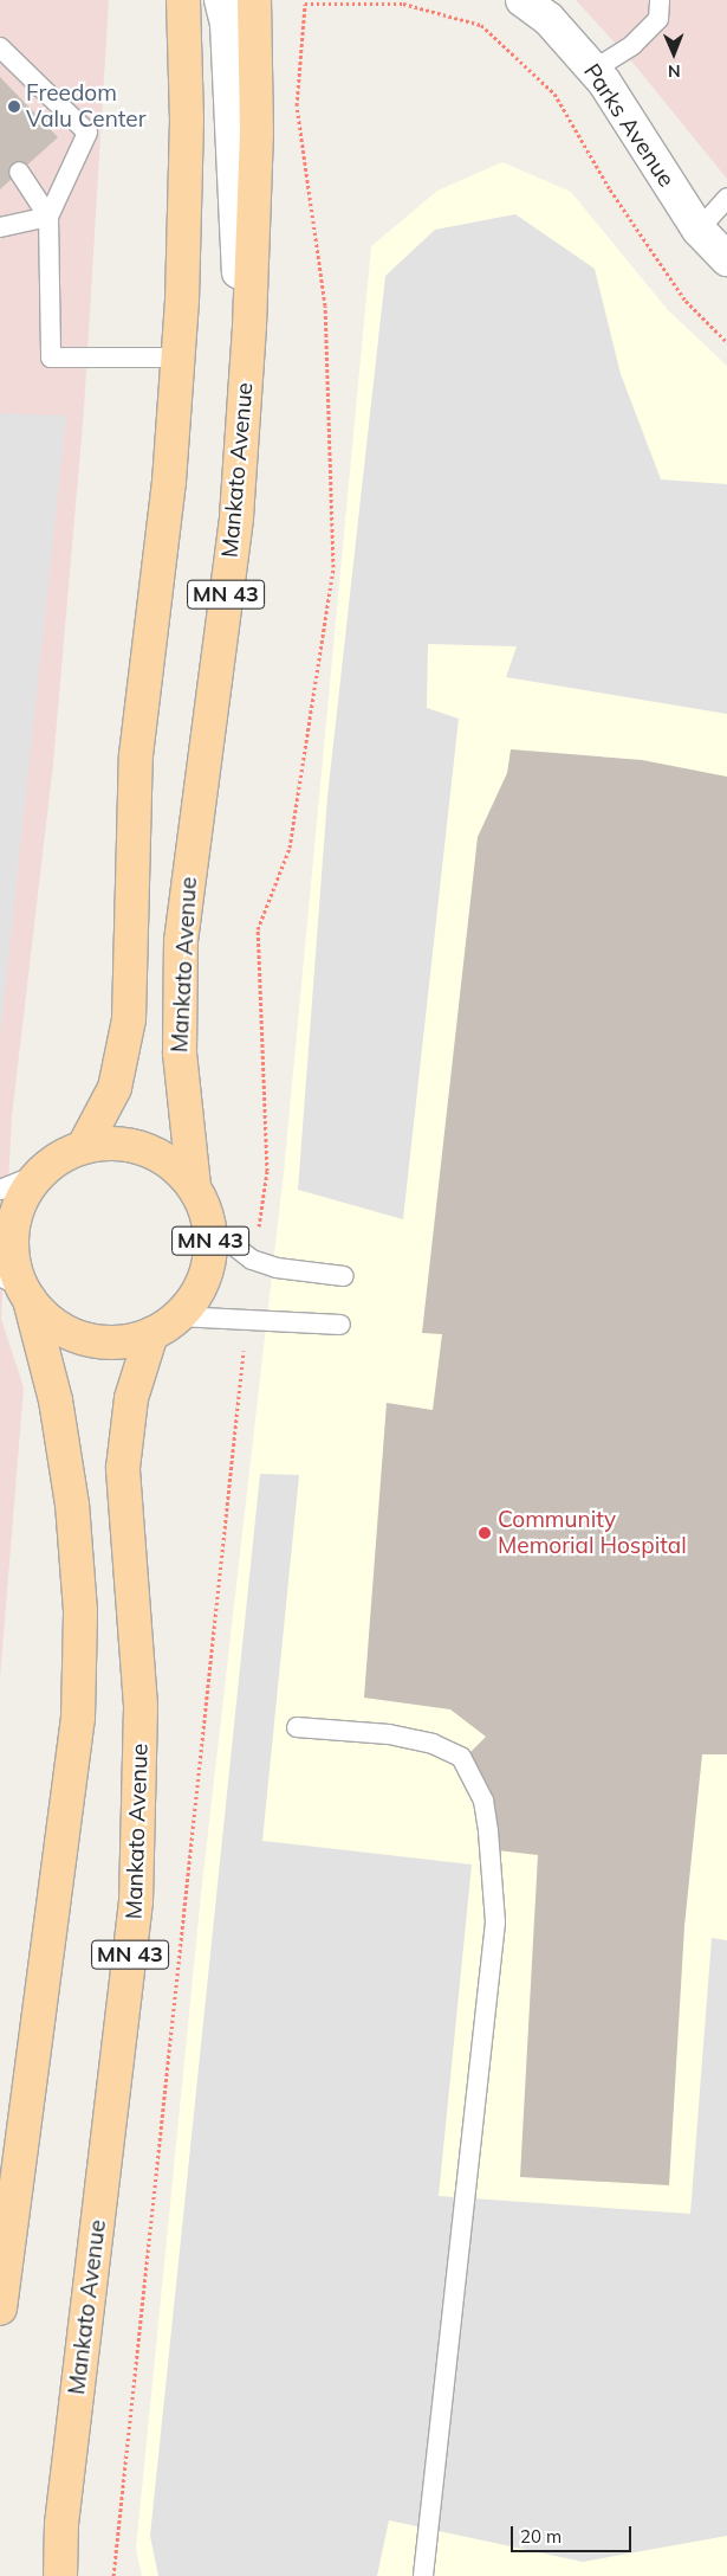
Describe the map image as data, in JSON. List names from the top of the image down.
{
  "streets": {
    "main road": ["Mankato Avenue", "MN 43"],
    "street": ["Parks Avenue"]
  },
  "crossings": [
    ["Mankato Avenue", "MN 43"]
  ],
  "places": ["Freedom Valu Center", "Community Memorial Hospital"],
  "scale_bar": "20 m",
  "north": "bottom"
}
